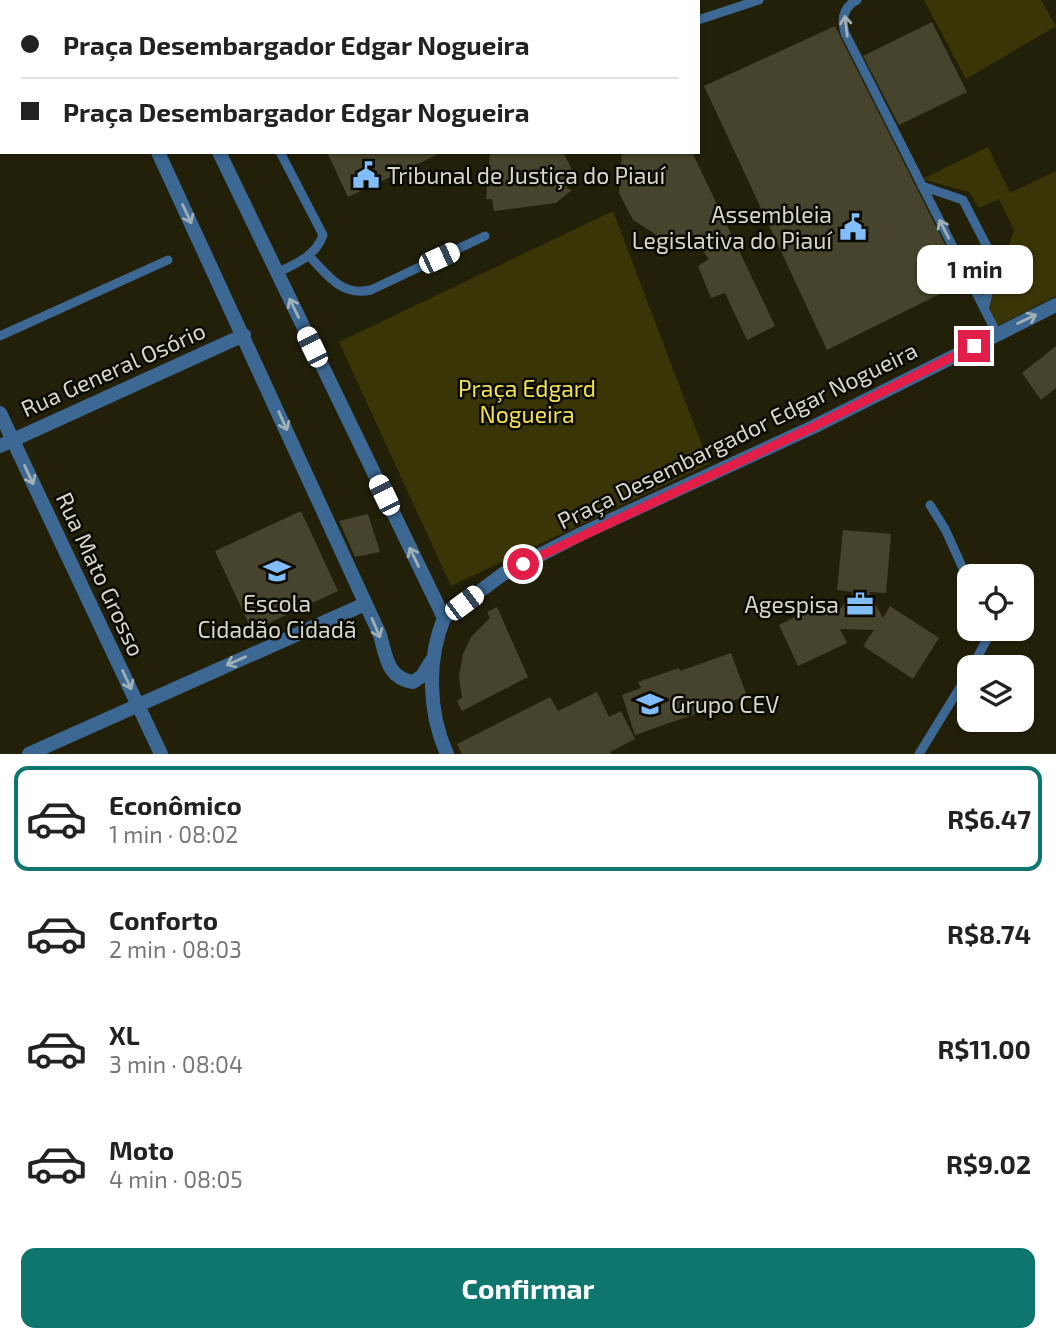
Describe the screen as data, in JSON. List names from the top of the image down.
{
  "streets": {
    "street": ["Rua General Osório", "Praça Desembargador Edgar Nogueira", "Rua Mato Grosso"]
  },
  "crossings": [
    ["Rua General Osório", "Rua Mato Grosso"]
  ],
  "one_way": ["Rua Mato Grosso"],
  "parks": ["Praça Edgard Nogueira"],
  "places": {
    "public building": ["Tribunal de Justiça do Piauí", "Assembleia Legislativa do Piauí"],
    "school or university": ["Escola Cidadão Cidadã", "Grupo CEV"],
    "office": ["Agespisa"]
  },
  "page": {
    "banner": ["Praça Desembargador Edgar Nogueira", "Praça Desembargador Edgar Nogueira"],
    "bubble": "1 min",
    "list": [
      {
        "name": "Econômico",
        "note": "1 min · 08:02",
        "value": "R$6.47"
      },
      {
        "name": "Conforto",
        "note": "2 min · 08:03",
        "value": "R$8.74"
      },
      {
        "name": "XL",
        "note": "3 min · 08:04",
        "value": "R$11.00"
      },
      {
        "name": "Moto",
        "note": "4 min · 08:05",
        "value": "R$9.02"
      }
    ],
    "buttons": "Confirmar"
  }
}
